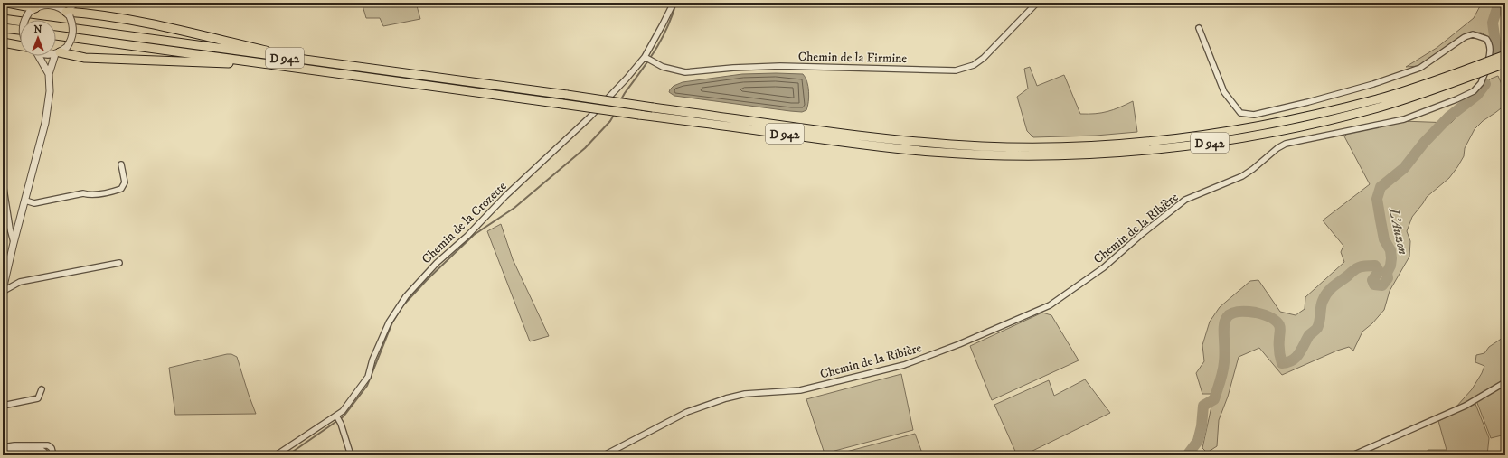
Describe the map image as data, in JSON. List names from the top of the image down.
{
  "streets": {
    "highway": ["D 942"],
    "street": ["Chemin de la Firmine", "Chemin de la Crozette", "Chemin de la Ribière"]
  },
  "crossings": [
    ["Chemin de la Firmine", "Chemin de la Crozette"]
  ],
  "water": ["L'Auzon"],
  "north": "top"
}
